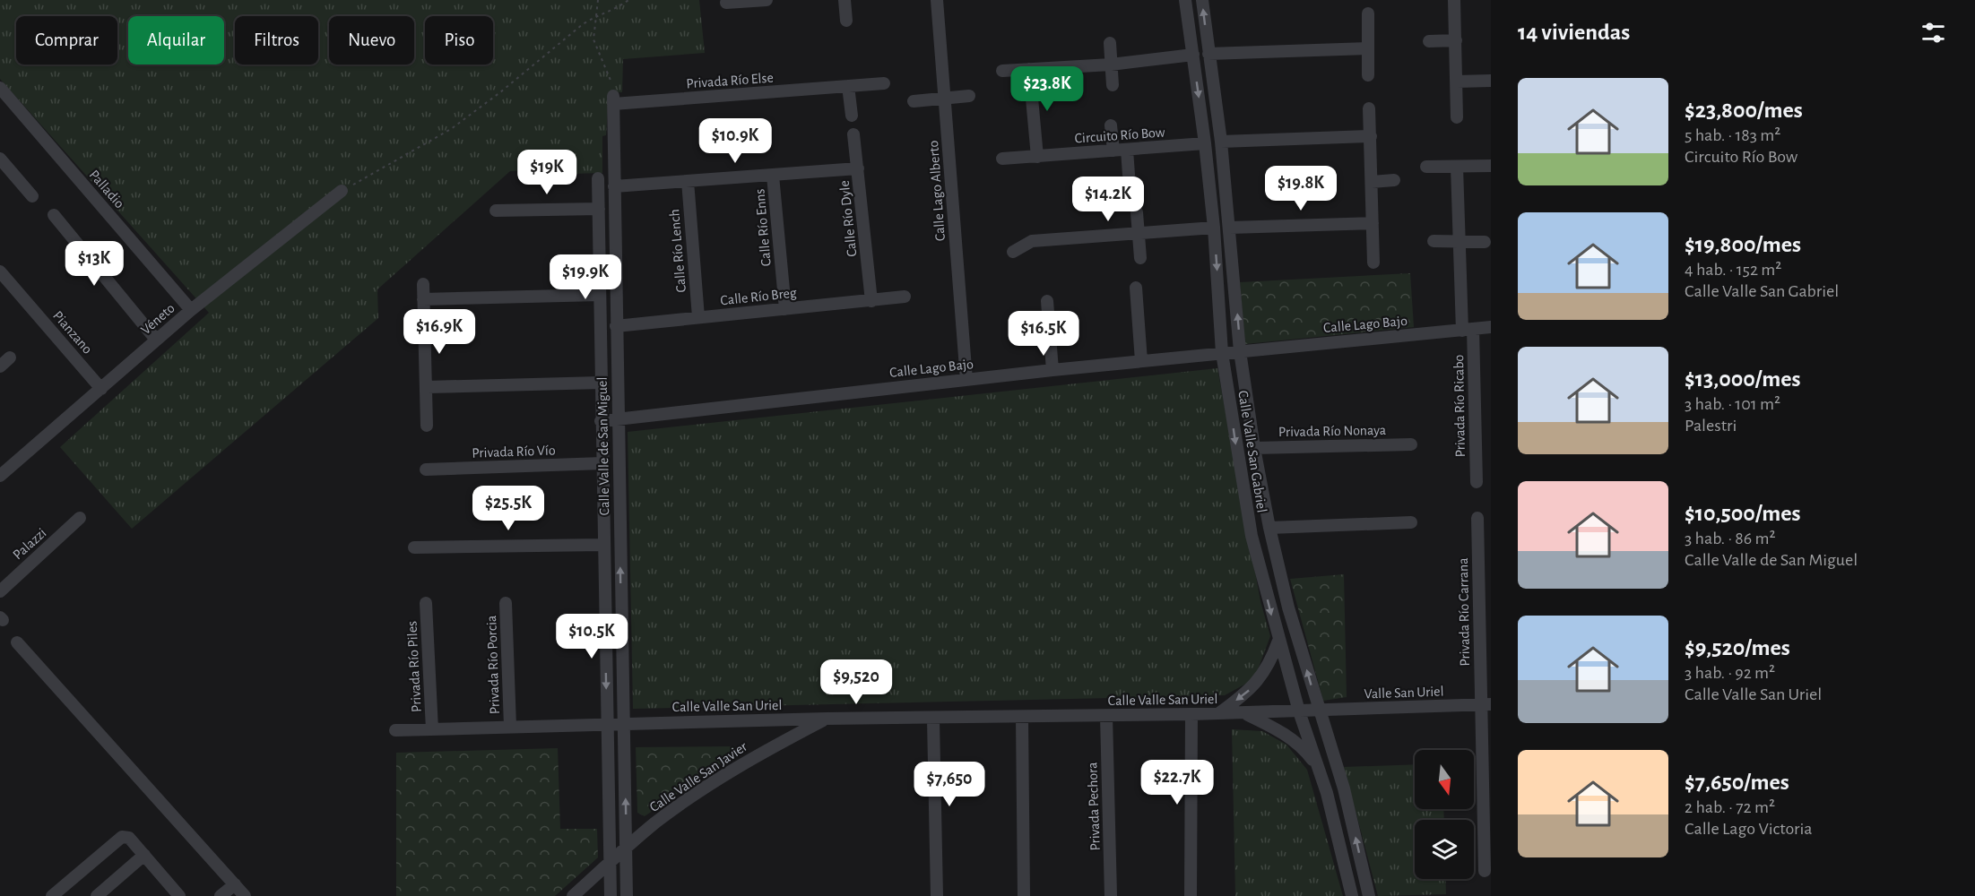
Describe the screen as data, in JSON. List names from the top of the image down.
{
  "streets": {
    "street": [
      "Privada Río Else",
      "Circuito Río Bow",
      "Palladio",
      "Calle Lago Alberto",
      "Calle Río Dyle",
      "Calle Río Enns",
      "Calle Río Lench",
      "Calle Río Breg",
      "Véneto",
      "Calle Lago Bajo",
      "Pianzano",
      "Privada Río Ricabo",
      "Privada Río Nonaya",
      "Calle Valle de San Miguel",
      "Privada Río Vío",
      "Calle Valle San Gabriel",
      "Palazzi",
      "Privada Río Carrana",
      "Privada Río Porcia",
      "Privada Río Piles",
      "Valle San Uriel",
      "Calle Valle San Uriel",
      "Calle Valle San Javier",
      "Privada Pechora"
    ]
  },
  "crossings": [
    ["Privada Río Else", "Calle Valle de San Miguel"],
    ["Circuito Río Bow", "Calle Valle San Gabriel"],
    ["Palladio", "Véneto"],
    ["Calle Lago Alberto", "Calle Lago Bajo"],
    ["Calle Río Dyle", "Calle Río Breg"],
    ["Calle Río Enns", "Calle Río Breg"],
    ["Calle Río Lench", "Calle Río Breg"],
    ["Calle Río Breg", "Calle Valle de San Miguel"],
    ["Véneto", "Pianzano"],
    ["Calle Lago Bajo", "Privada Río Ricabo"],
    ["Calle Lago Bajo", "Calle Valle de San Miguel"],
    ["Calle Lago Bajo", "Calle Valle San Gabriel"],
    ["Privada Río Nonaya", "Calle Valle San Gabriel"],
    ["Calle Valle de San Miguel", "Privada Río Vío"],
    ["Calle Valle de San Miguel", "Calle Valle San Uriel"],
    ["Calle Valle de San Miguel", "Calle Valle San Javier"],
    ["Calle Valle San Gabriel", "Valle San Uriel"],
    ["Calle Valle San Gabriel", "Calle Valle San Uriel"],
    ["Privada Río Carrana", "Valle San Uriel"],
    ["Privada Río Porcia", "Calle Valle San Uriel"],
    ["Privada Río Piles", "Calle Valle San Uriel"],
    ["Valle San Uriel", "Calle Valle San Uriel"],
    ["Calle Valle San Uriel", "Calle Valle San Javier"],
    ["Calle Valle San Uriel", "Privada Pechora"]
  ],
  "north": "bottom",
  "page": {
    "heading": "14 viviendas",
    "chip": [
      "Comprar",
      "Alquilar",
      "Filtros",
      "Nuevo",
      "Piso"
    ],
    "list": [
      {
        "name": "$23,800/mes",
        "note": "5 hab. · 183 m² · Circuito Río Bow"
      },
      {
        "name": "$19,800/mes",
        "note": "4 hab. · 152 m² · Calle Valle San Gabriel"
      },
      {
        "name": "$13,000/mes",
        "note": "3 hab. · 101 m² · Palestri"
      },
      {
        "name": "$10,500/mes",
        "note": "3 hab. · 86 m² · Calle Valle de San Miguel"
      },
      {
        "name": "$9,520/mes",
        "note": "3 hab. · 92 m² · Calle Valle San Uriel"
      },
      {
        "name": "$7,650/mes",
        "note": "2 hab. · 72 m² · Calle Lago Victoria"
      }
    ],
    "price": [
      "$23.8K",
      "$10.9K",
      "$19K",
      "$19.8K",
      "$14.2K",
      "$13K",
      "$19.9K",
      "$16.9K",
      "$16.5K",
      "$25.5K",
      "$10.5K",
      "$9,520",
      "$22.7K",
      "$7,650"
    ]
  }
}
